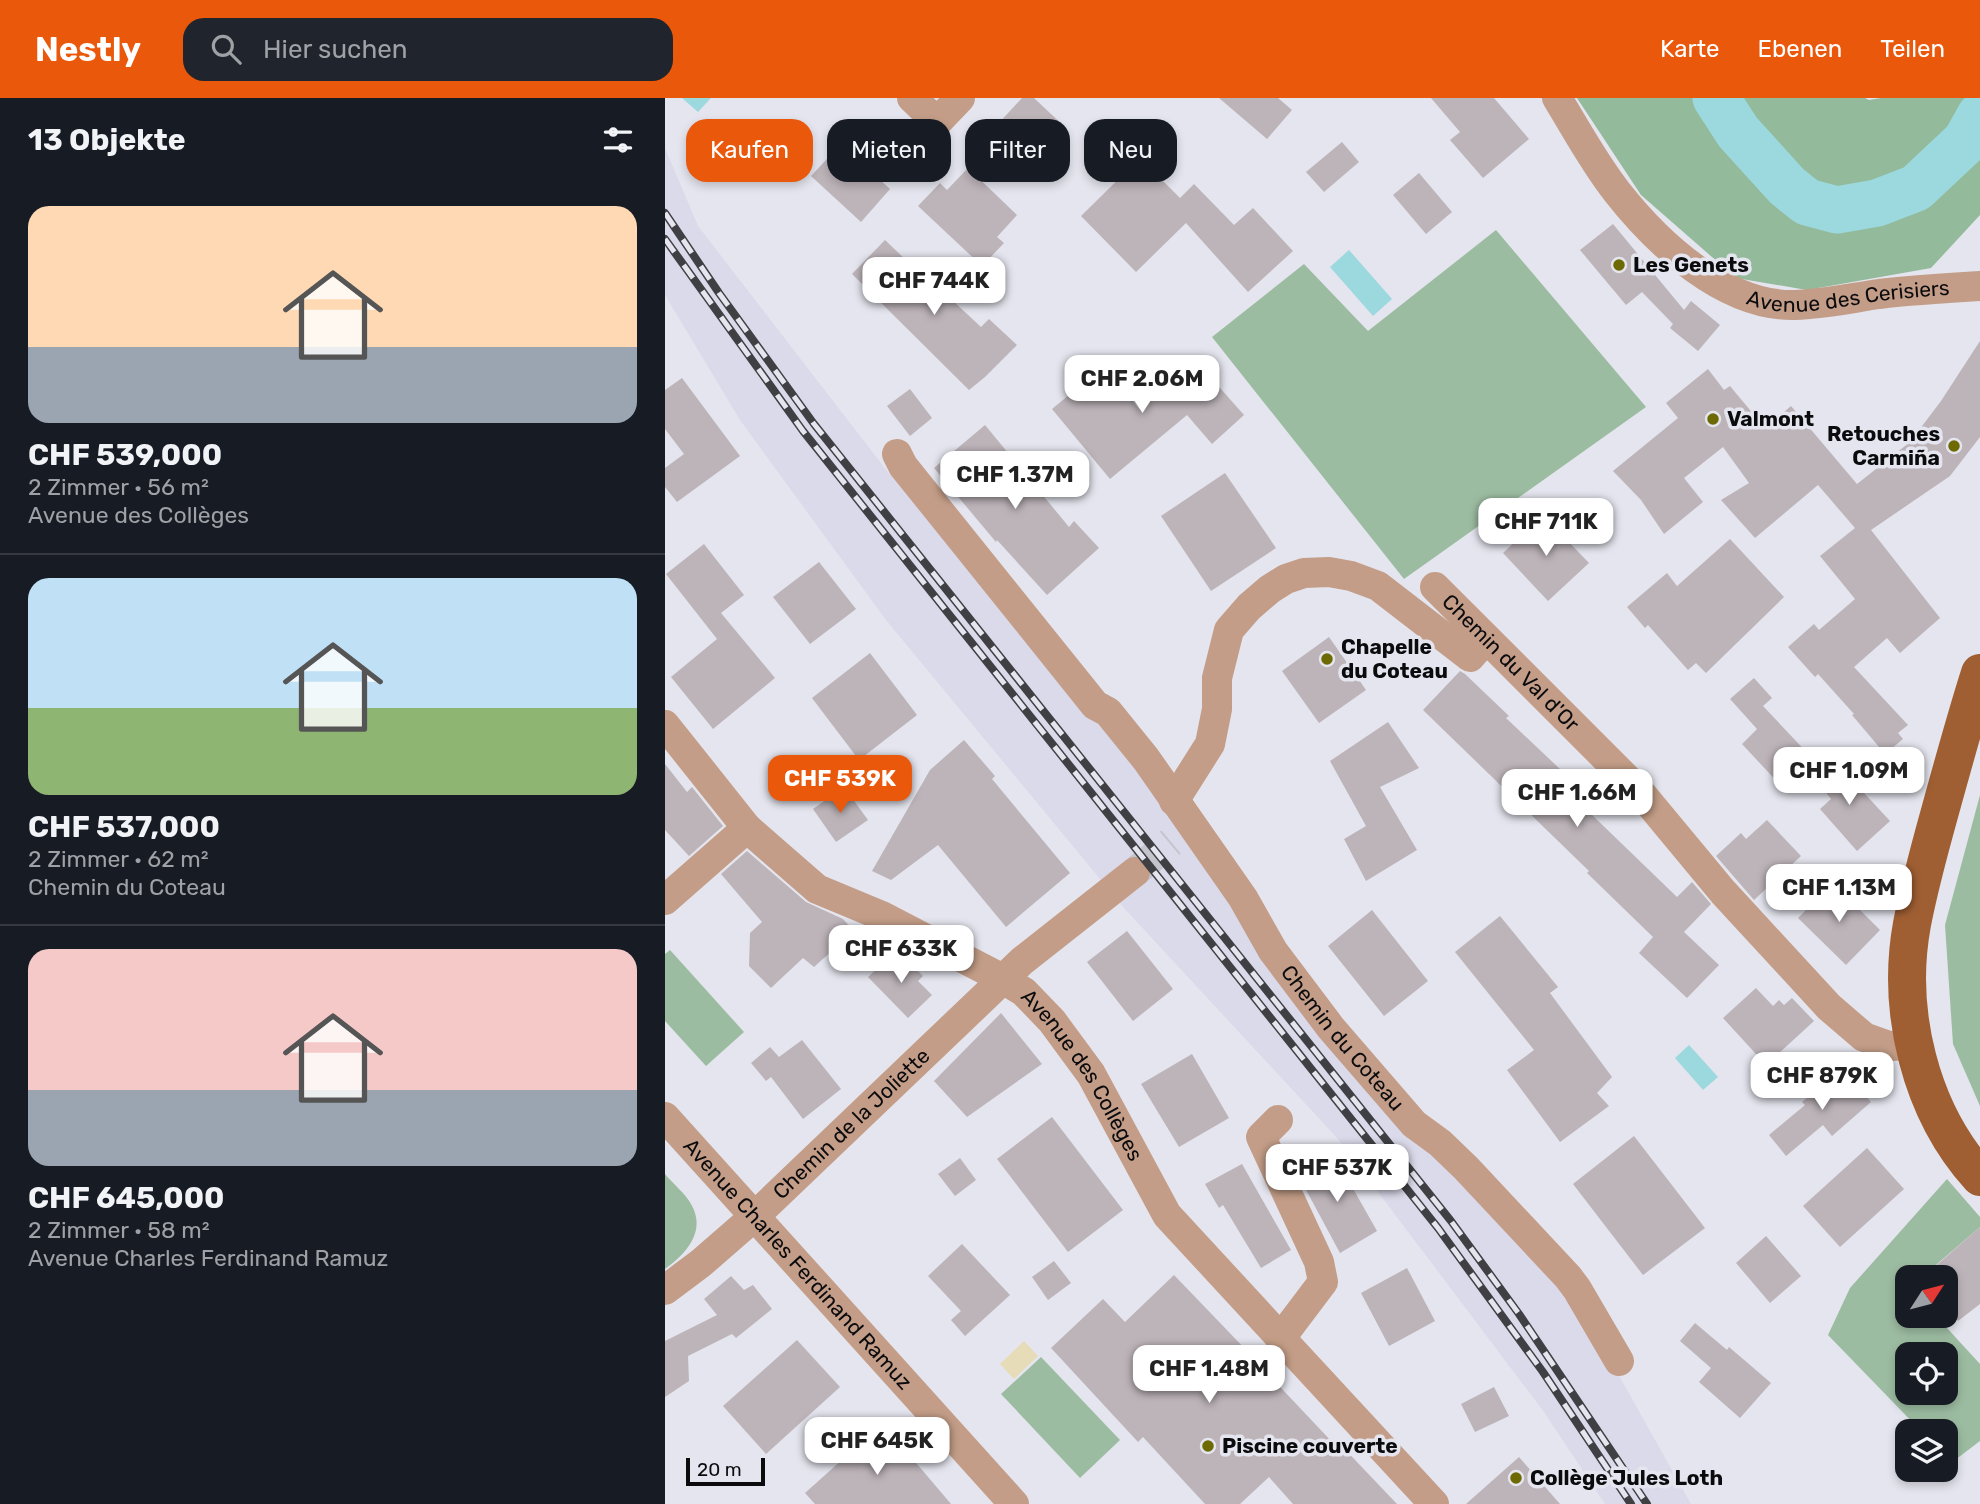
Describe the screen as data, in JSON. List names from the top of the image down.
{
  "streets": {
    "street": [
      "Avenue des Cerisiers",
      "Chemin du Val d'Or",
      "Chemin du Coteau",
      "Avenue des Collèges",
      "Chemin de la Joliette",
      "Avenue Charles Ferdinand Ramuz"
    ]
  },
  "crossings": [
    ["Avenue des Collèges", "Chemin de la Joliette"],
    ["Chemin de la Joliette", "Avenue Charles Ferdinand Ramuz"]
  ],
  "places": [
    "Les Genets",
    "Valmont",
    "Retouches Carmiña",
    "Chapelle du Coteau",
    "Piscine couverte",
    "Collège Jules Loth"
  ],
  "scale_bar": "20 m",
  "north": "top right",
  "page": {
    "header": "Nestly",
    "search": "Hier suchen",
    "nav": ["Karte", "Ebenen", "Teilen"],
    "heading": "13 Objekte",
    "chip": [
      "Kaufen",
      "Mieten",
      "Filter",
      "Neu"
    ],
    "list": [
      {
        "name": "CHF 539,000",
        "note": "2 Zimmer · 56 m² · Avenue des Collèges"
      },
      {
        "name": "CHF 537,000",
        "note": "2 Zimmer · 62 m² · Chemin du Coteau"
      },
      {
        "name": "CHF 645,000",
        "note": "2 Zimmer · 58 m² · Avenue Charles Ferdinand Ramuz"
      }
    ],
    "price": [
      "CHF 744K",
      "CHF 2.06M",
      "CHF 1.37M",
      "CHF 711K",
      "CHF 1.09M",
      "CHF 539K",
      "CHF 1.66M",
      "CHF 1.13M",
      "CHF 633K",
      "CHF 879K",
      "CHF 537K",
      "CHF 1.48M",
      "CHF 645K"
    ],
    "scale": "20 m"
  }
}
